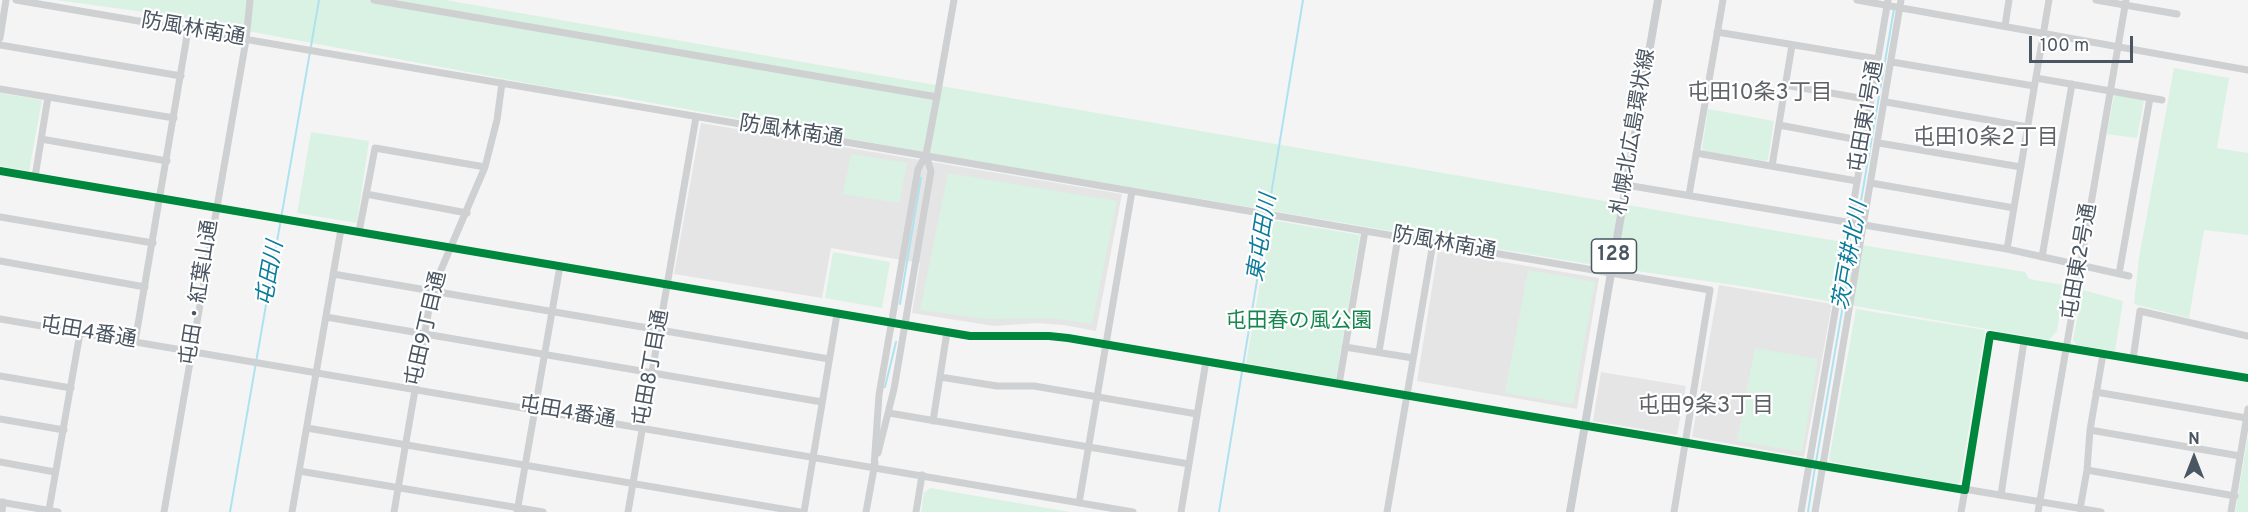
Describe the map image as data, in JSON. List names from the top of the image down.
{
  "streets": {
    "main road": ["札幌北広島環状線", "128"],
    "street": [
      "防風林南通",
      "屯田東1号通",
      "屯田東2号通",
      "屯田・紅葉山通",
      "屯田9丁目通",
      "屯田4番通",
      "屯田8丁目通"
    ]
  },
  "crossings": [
    ["防風林南通", "札幌北広島環状線"],
    ["防風林南通", "屯田・紅葉山通"],
    ["防風林南通", "屯田9丁目通"],
    ["防風林南通", "屯田8丁目通"],
    ["屯田・紅葉山通", "屯田4番通"],
    ["屯田9丁目通", "屯田4番通"],
    ["屯田4番通", "屯田8丁目通"]
  ],
  "districts": ["屯田10条3丁目", "屯田10条2丁目", "屯田9条3丁目"],
  "water": ["東屯田川", "茨戸耕北川", "屯田川"],
  "parks": ["屯田春の風公園"],
  "scale_bar": "100 m",
  "north": "top"
}
